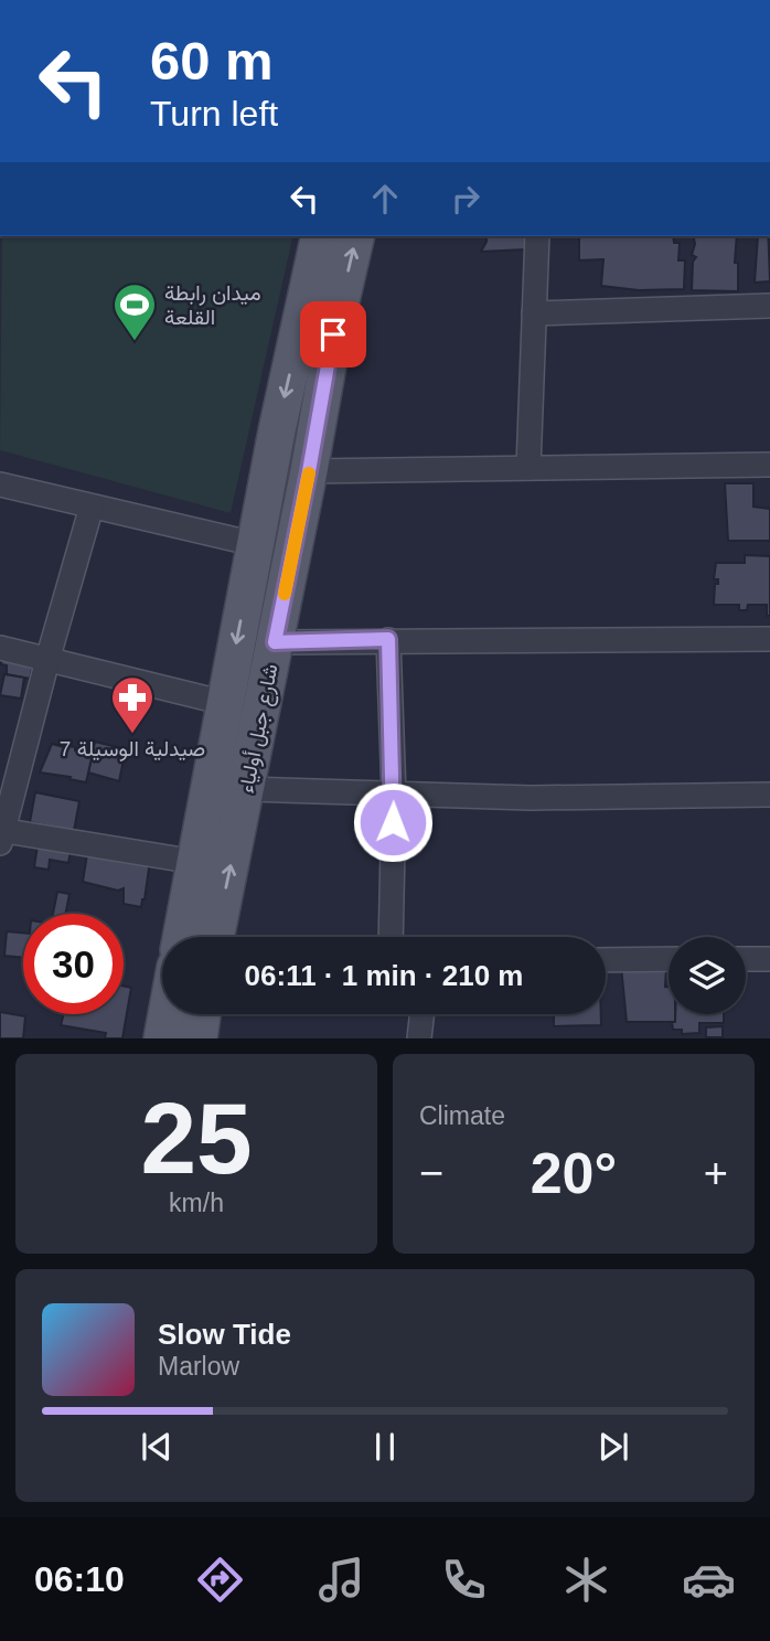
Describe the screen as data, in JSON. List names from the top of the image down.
{
  "streets": {
    "main road": ["شارع جبل أولياء"]
  },
  "places": {
    "sports": ["ميدان رابطة القلعة"],
    "pharmacy": ["صيدلية الوسيلة 7"]
  },
  "page": {
    "turn": ["60 m", "Turn left"],
    "limit": "30",
    "trip": "06:11 · 1 min · 210 m",
    "tile": [
      ["25", "km/h"],
      "Climate"
    ],
    "heat": ["−", "20°", "+"],
    "song": ["Slow Tide", "Marlow"],
    "tabs": "06:10"
  }
}
